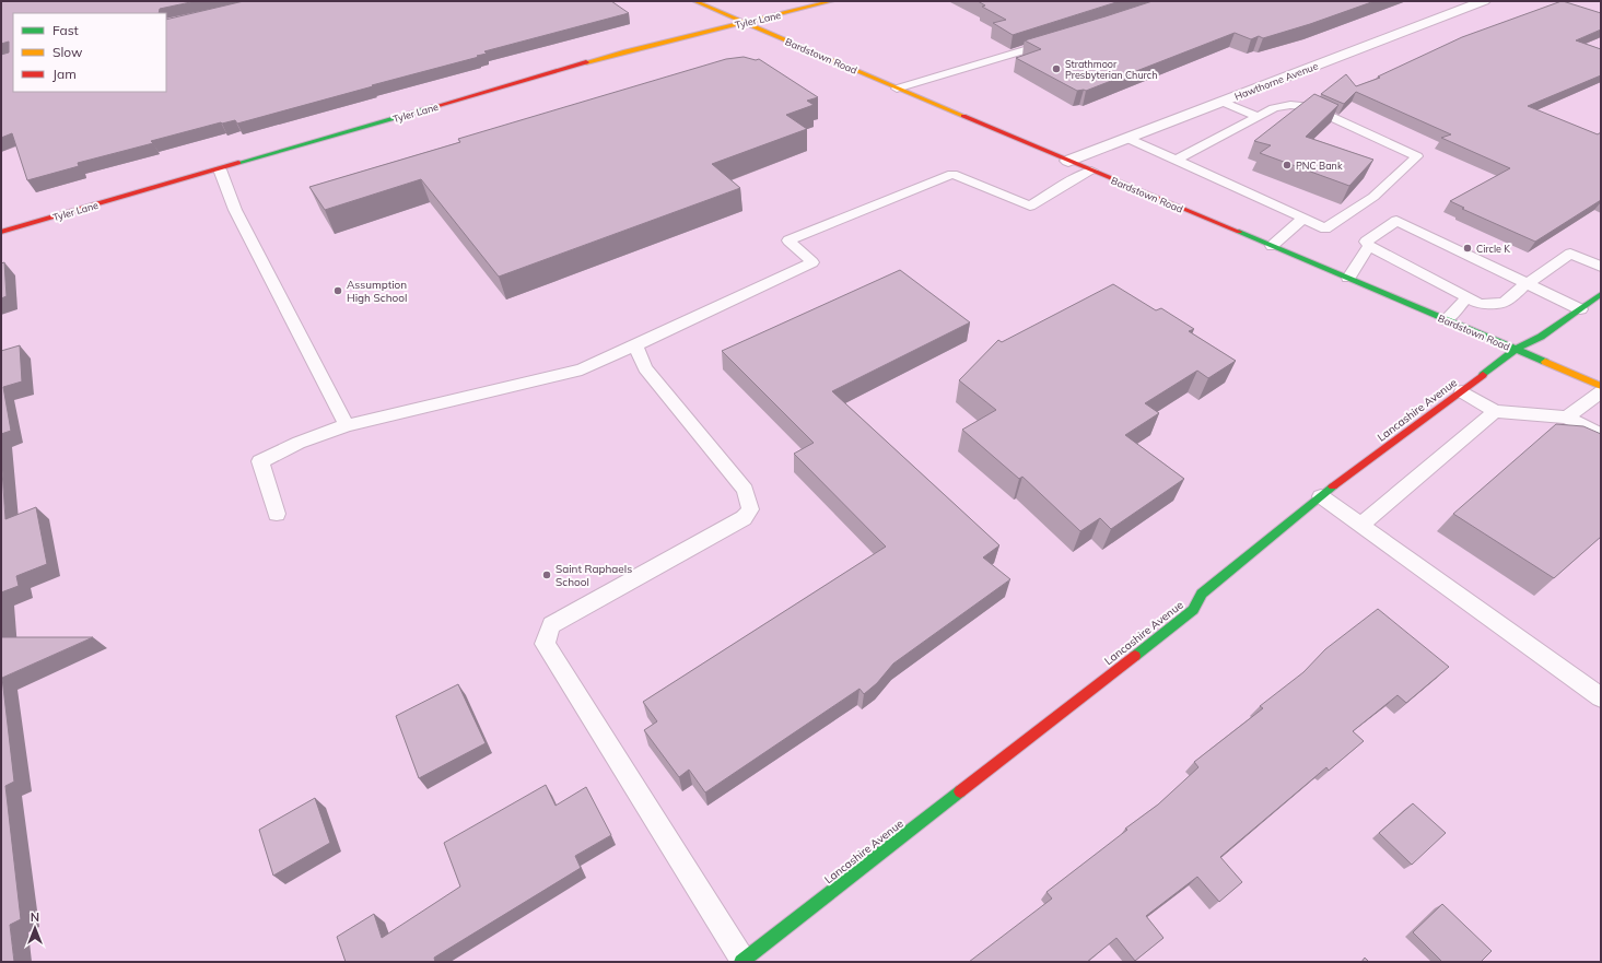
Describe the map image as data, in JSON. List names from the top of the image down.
{
  "streets": {
    "street": [
      "Tyler Lane",
      "Bardstown Road",
      "Hawthorne Avenue",
      "Lancashire Avenue"
    ]
  },
  "crossings": [
    ["Tyler Lane", "Bardstown Road"],
    ["Bardstown Road", "Hawthorne Avenue"],
    ["Bardstown Road", "Lancashire Avenue"]
  ],
  "places": [
    "Strathmoor Presbyterian Church",
    "PNC Bank",
    "Circle K",
    "Assumption High School",
    "Saint Raphaels School"
  ],
  "legend": ["Fast", "Slow", "Jam"],
  "north": "top"
}
